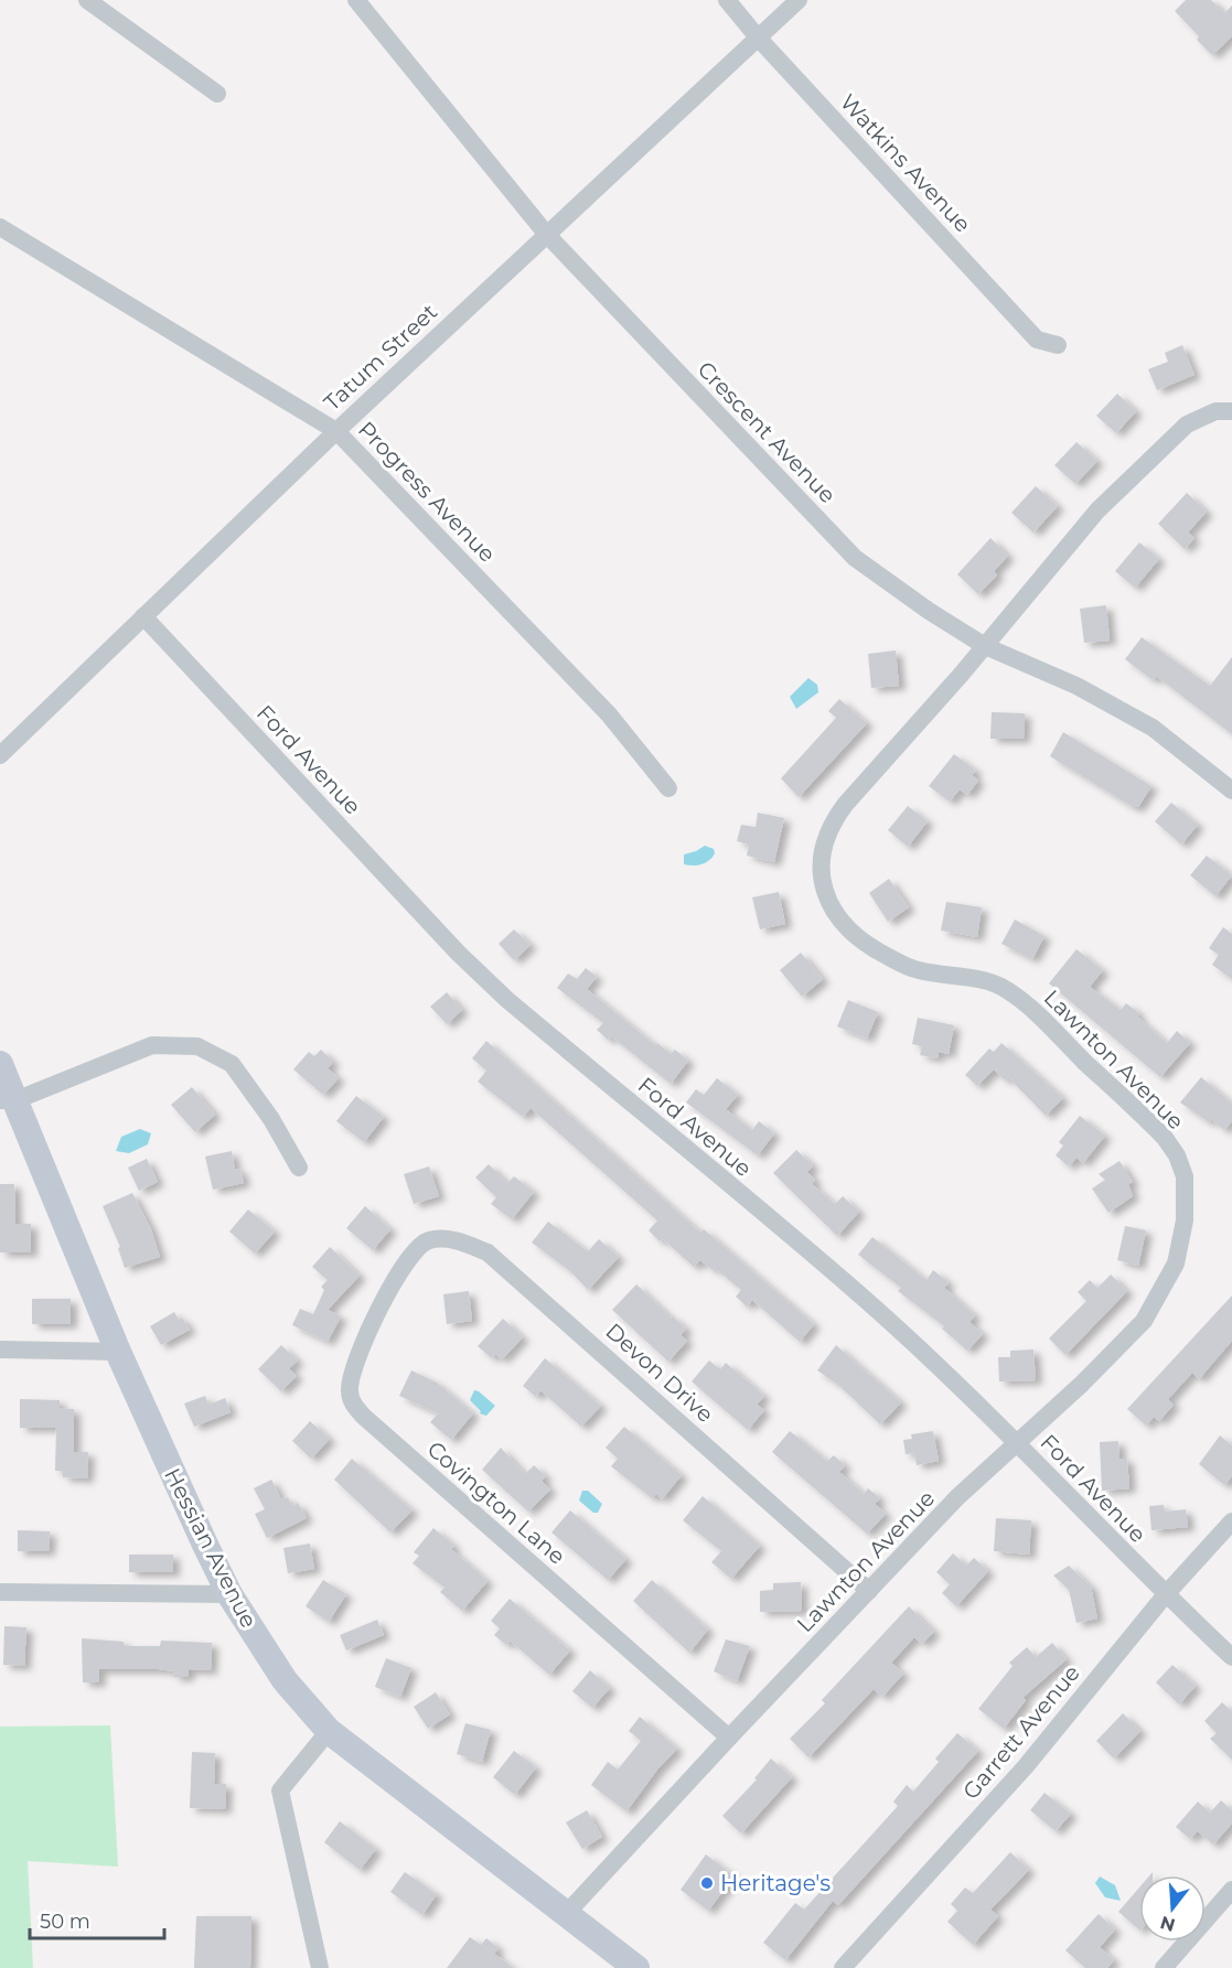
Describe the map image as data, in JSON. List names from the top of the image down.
{
  "streets": {
    "main road": ["Hessian Avenue"],
    "street": [
      "Watkins Avenue",
      "Tatum Street",
      "Crescent Avenue",
      "Progress Avenue",
      "Ford Avenue",
      "Lawnton Avenue",
      "Devon Drive",
      "Covington Lane",
      "Garrett Avenue"
    ]
  },
  "crossings": [
    ["Watkins Avenue", "Tatum Street"],
    ["Tatum Street", "Crescent Avenue"],
    ["Tatum Street", "Progress Avenue"],
    ["Tatum Street", "Ford Avenue"],
    ["Crescent Avenue", "Lawnton Avenue"],
    ["Ford Avenue", "Lawnton Avenue"],
    ["Ford Avenue", "Garrett Avenue"],
    ["Lawnton Avenue", "Devon Drive"],
    ["Lawnton Avenue", "Covington Lane"],
    ["Lawnton Avenue", "Hessian Avenue"],
    ["Devon Drive", "Covington Lane"]
  ],
  "places": ["Heritage's"],
  "scale_bar": "50 m",
  "north": "bottom"
}
